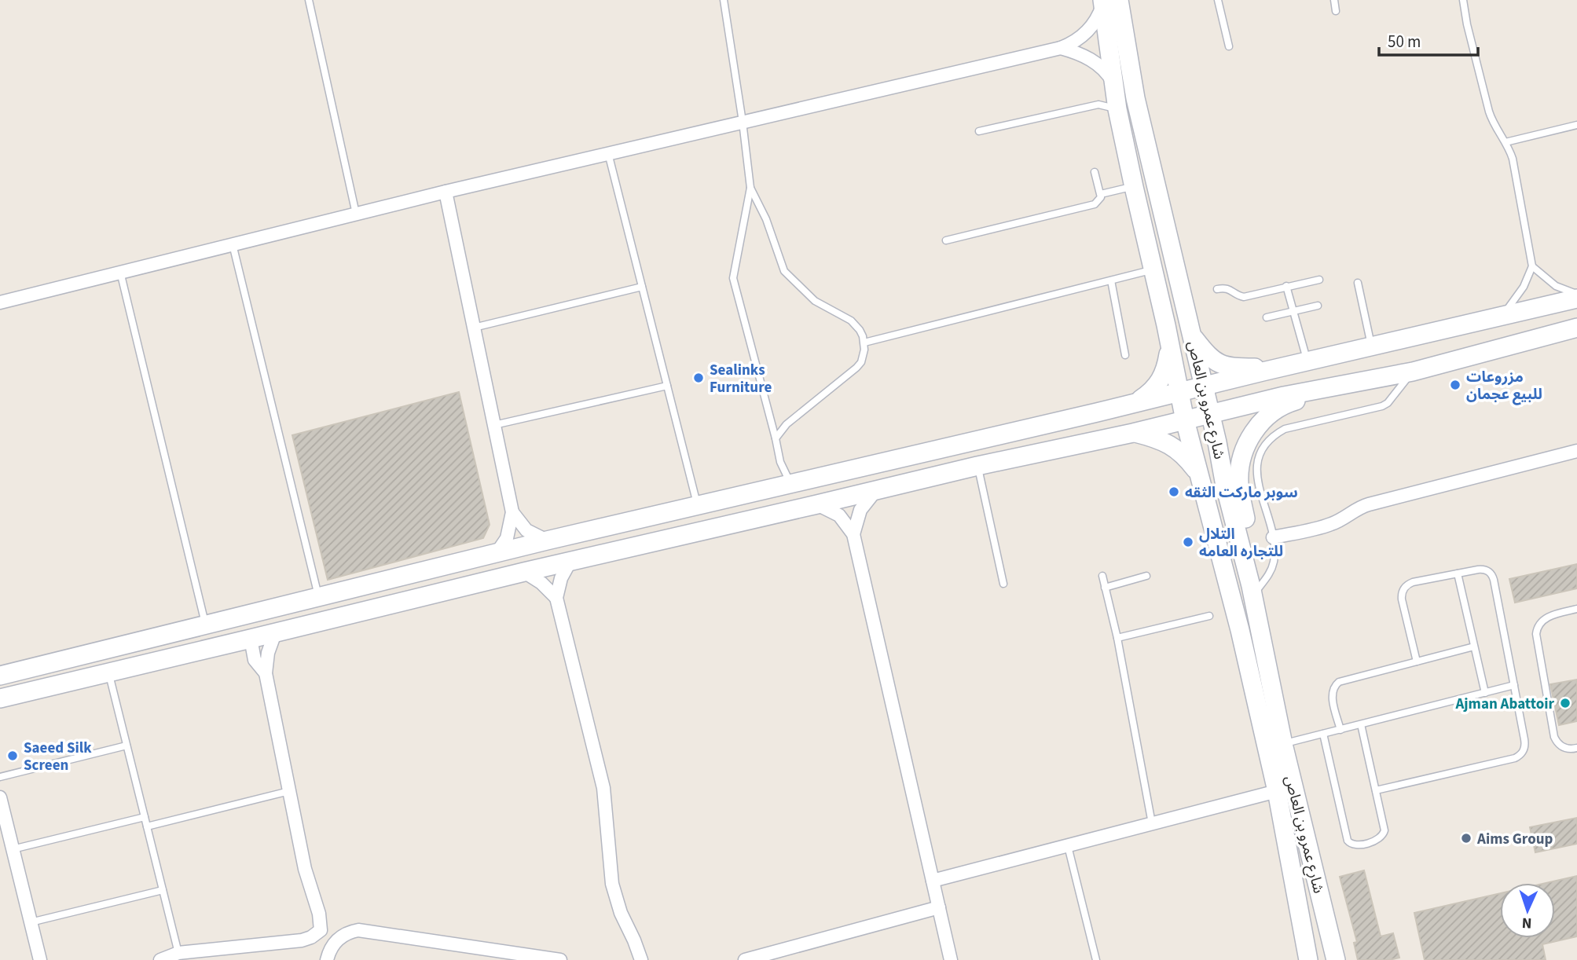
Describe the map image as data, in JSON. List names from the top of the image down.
{
  "streets": {
    "main road": ["شارع عمرو بن العاص"]
  },
  "places": [
    "Sealinks Furniture",
    "مزروعات للبيع عجمان",
    "سوبر ماركت الثقه",
    "التلال للتجاره العامه",
    "Ajman Abattoir",
    "Saeed Silk Screen",
    "Aims Group"
  ],
  "scale_bar": "50 m",
  "north": "bottom"
}
